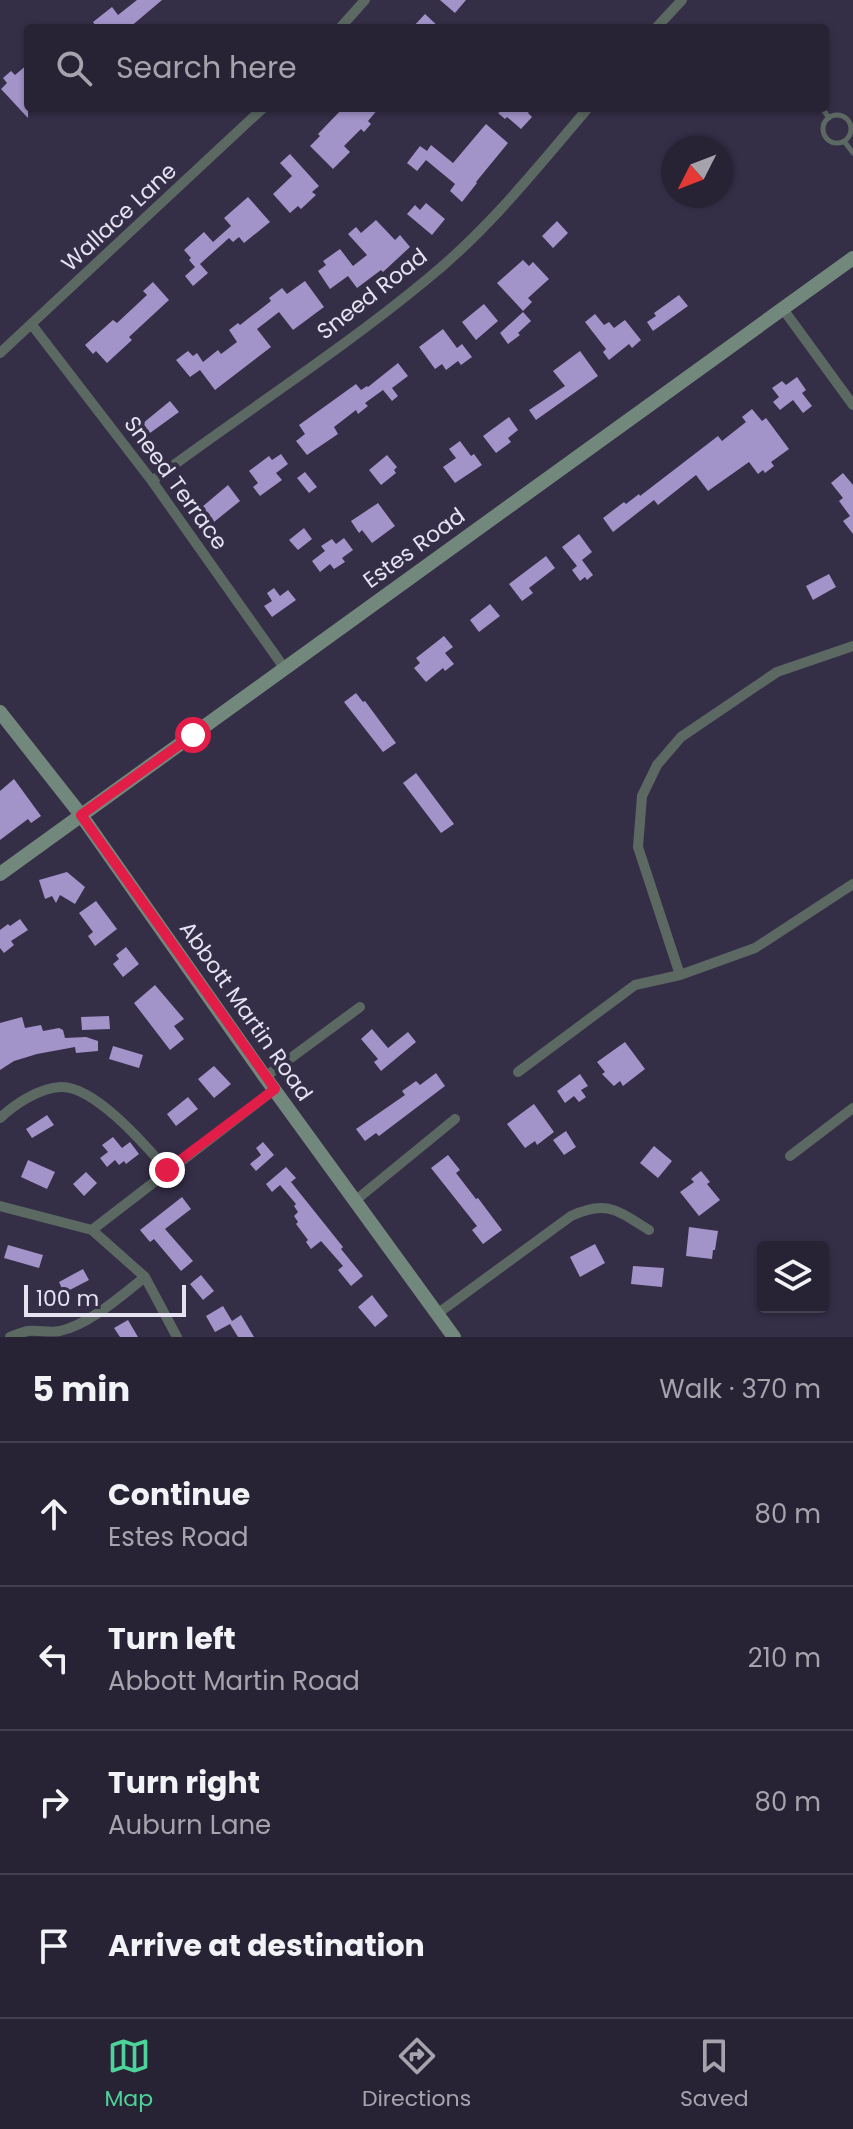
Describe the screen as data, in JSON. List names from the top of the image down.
{
  "streets": {
    "main road": ["Estes Road", "Abbott Martin Road"],
    "street": ["Wallace Lane", "Sneed Road", "Sneed Terrace"]
  },
  "crossings": [
    ["Wallace Lane", "Sneed Terrace"],
    ["Sneed Road", "Sneed Terrace"],
    ["Sneed Terrace", "Estes Road"],
    ["Estes Road", "Abbott Martin Road"]
  ],
  "scale_bar": "100 m",
  "north": "bottom left",
  "page": {
    "search": "Search here",
    "scale": "100 m",
    "heading": ["5 min", "Walk · 370 m"],
    "list": [
      ["Continue", "Estes Road", "80 m"],
      ["Turn left", "Abbott Martin Road", "210 m"],
      ["Turn right", "Auburn Lane", "80 m"],
      "Arrive at destination"
    ],
    "nav": ["Map", "Directions", "Saved"]
  }
}
